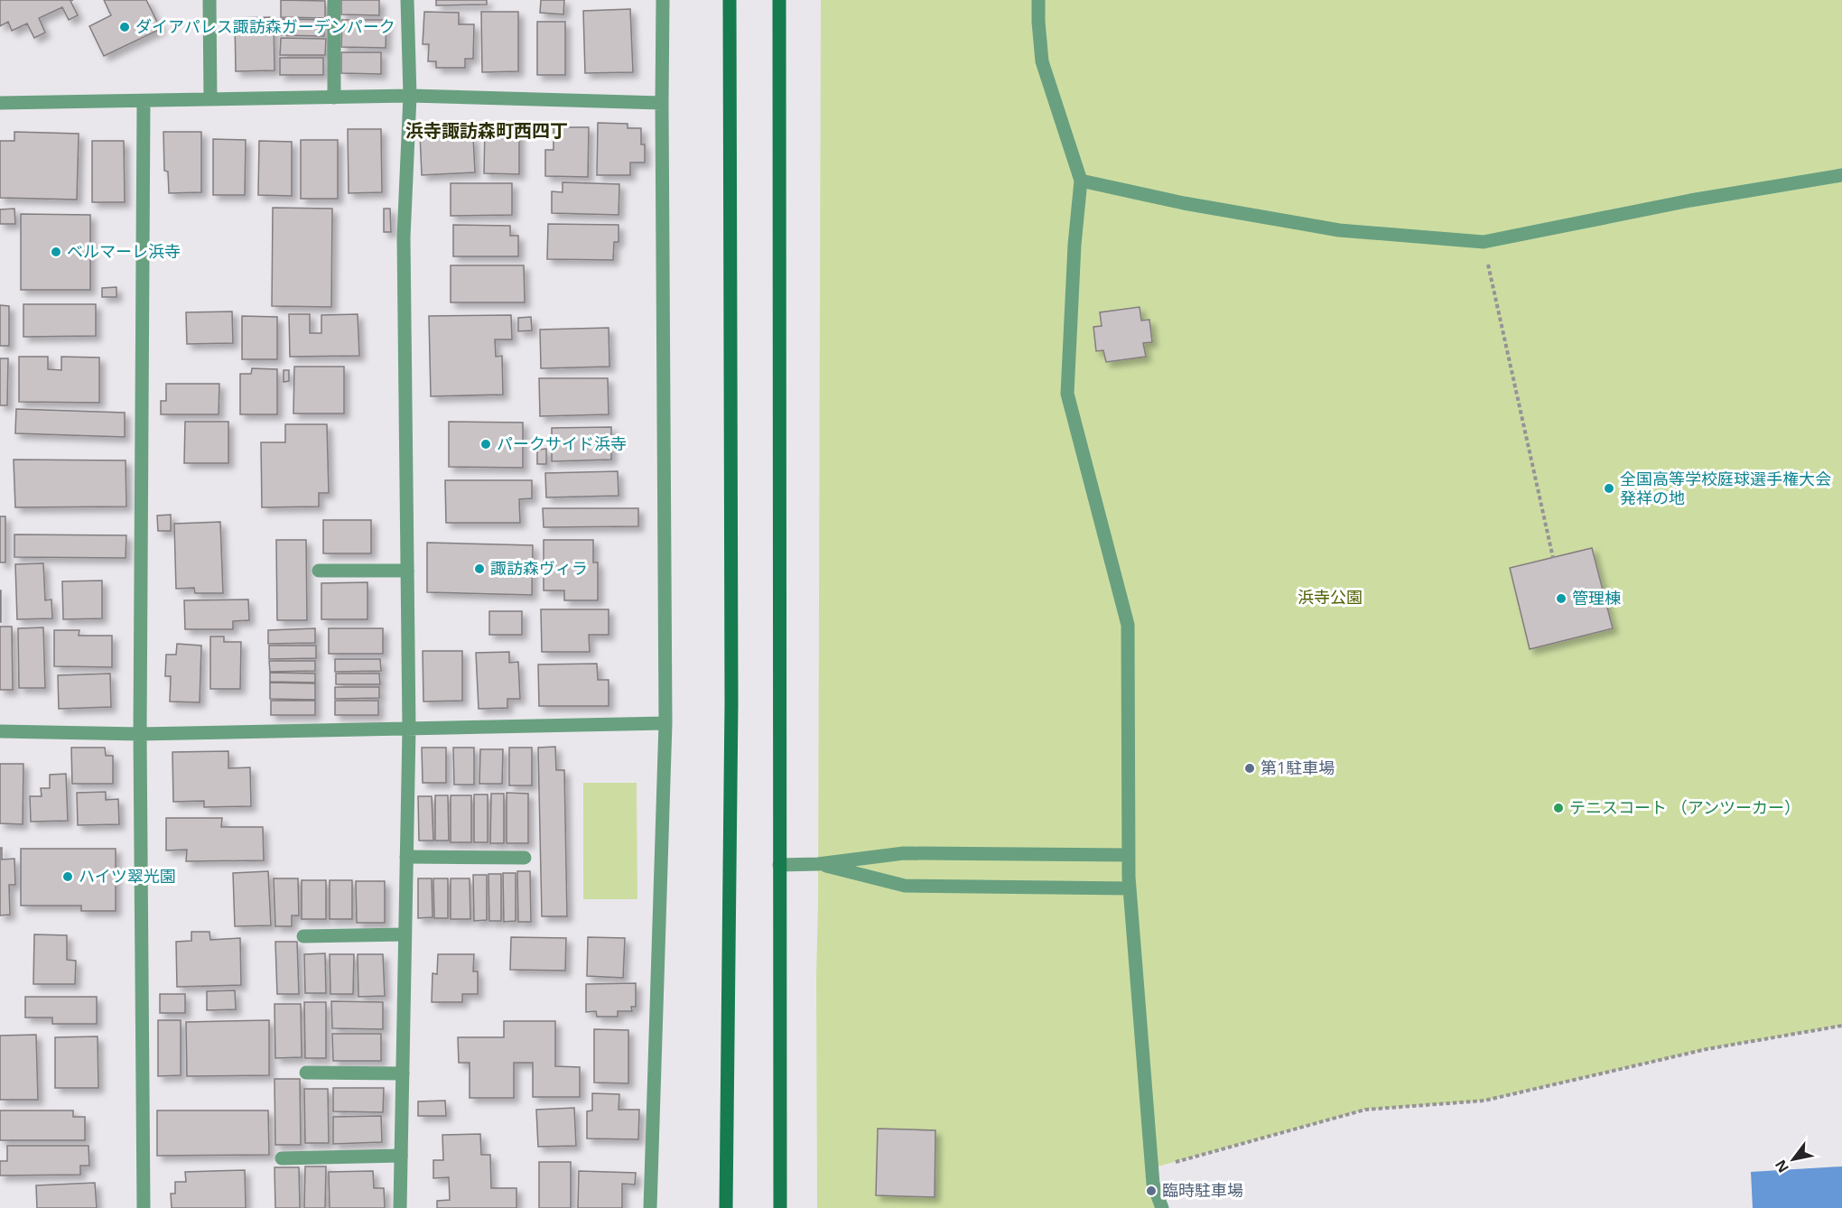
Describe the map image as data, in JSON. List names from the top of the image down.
{
  "districts": ["浜寺諏訪森町西四丁"],
  "parks": ["浜寺公園"],
  "places": [
    "ダイアパレス諏訪森ガーデンパーク",
    "ベルマーレ浜寺",
    "パークサイド浜寺",
    "全国高等学校庭球選手権大会 発祥の地",
    "諏訪森ヴィラ",
    "管理棟",
    "第1駐車場",
    "テニスコート （アンツーカー）",
    "ハイツ翠光園",
    "臨時駐車場"
  ],
  "north": "bottom left"
}
